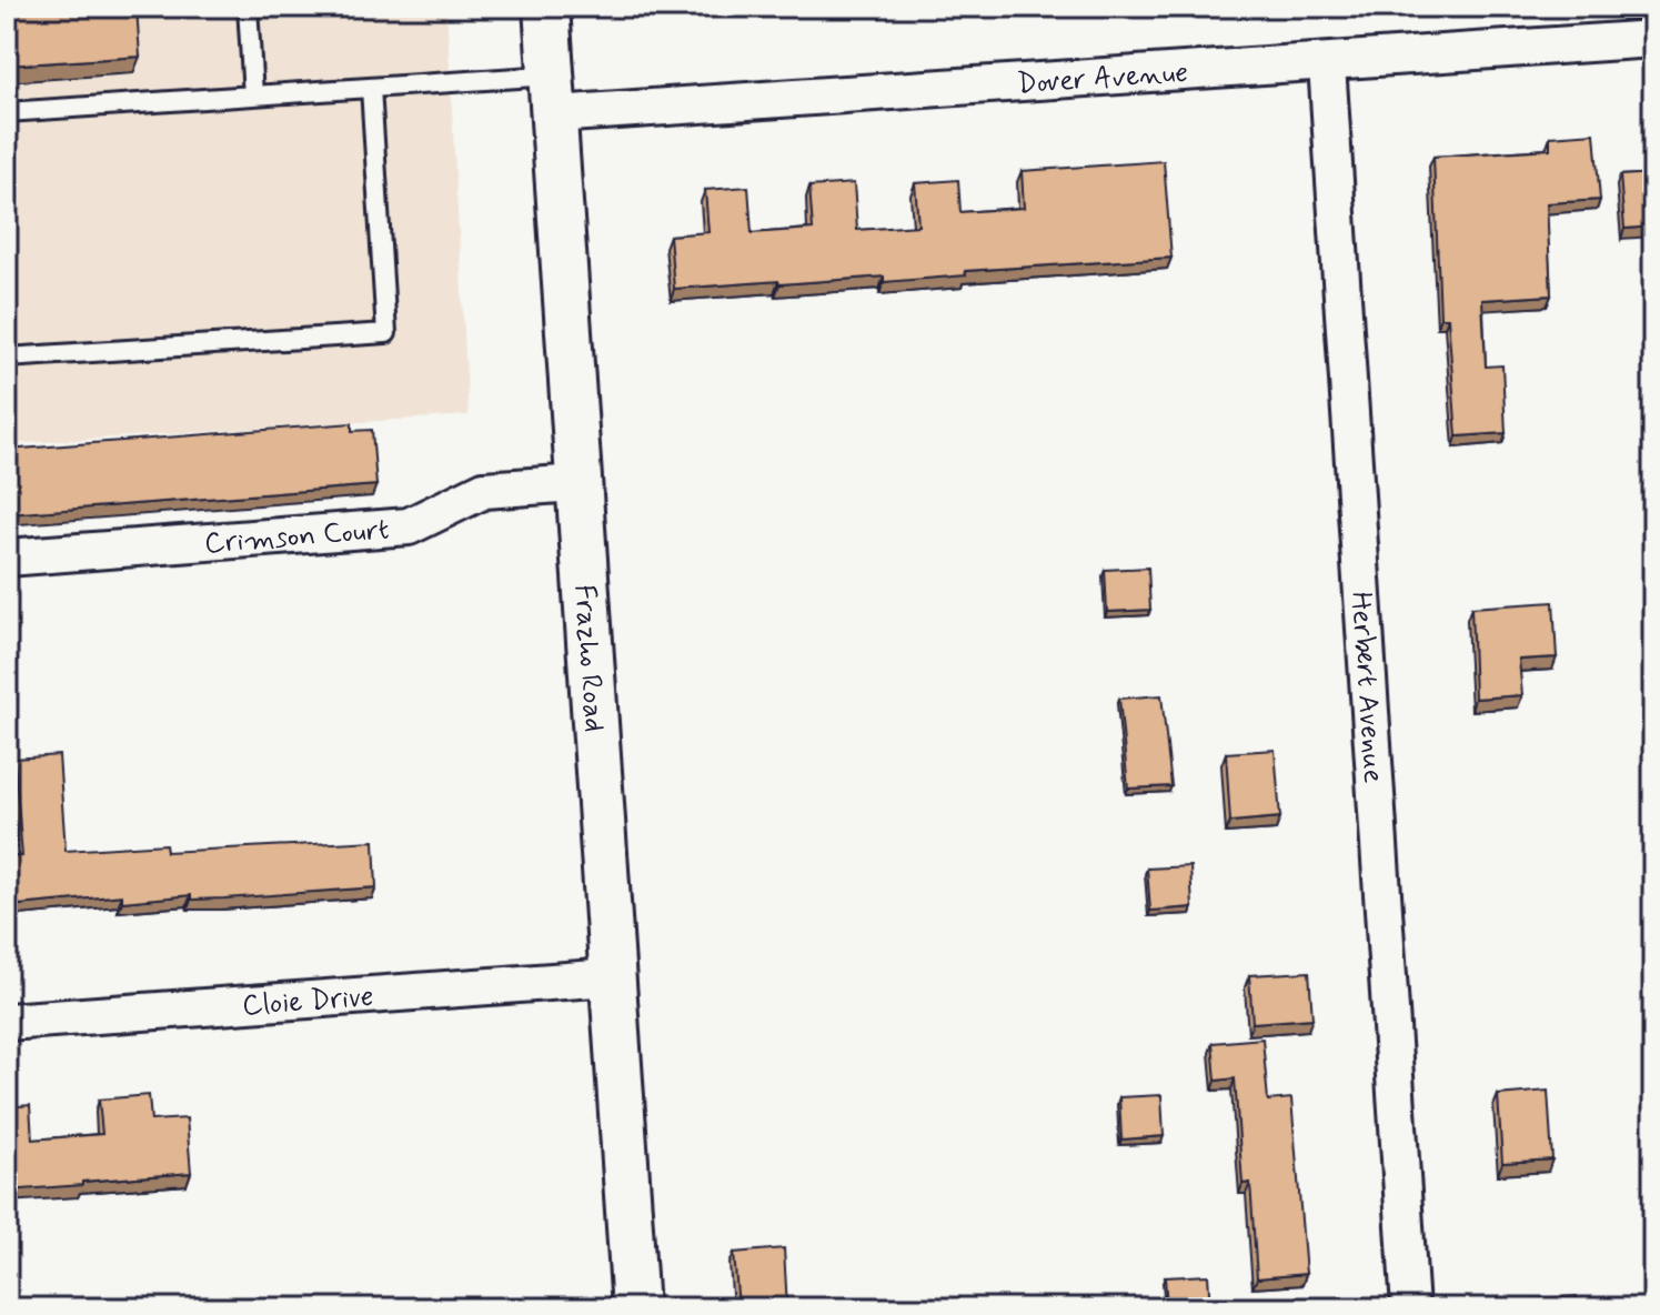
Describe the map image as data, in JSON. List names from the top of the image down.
{
  "streets": {
    "street": [
      "Dover Avenue",
      "Crimson Court",
      "Frazho Road",
      "Herbert Avenue",
      "Cloie Drive"
    ]
  },
  "crossings": [
    ["Dover Avenue", "Frazho Road"],
    ["Dover Avenue", "Herbert Avenue"],
    ["Crimson Court", "Frazho Road"],
    ["Frazho Road", "Cloie Drive"]
  ]
}
